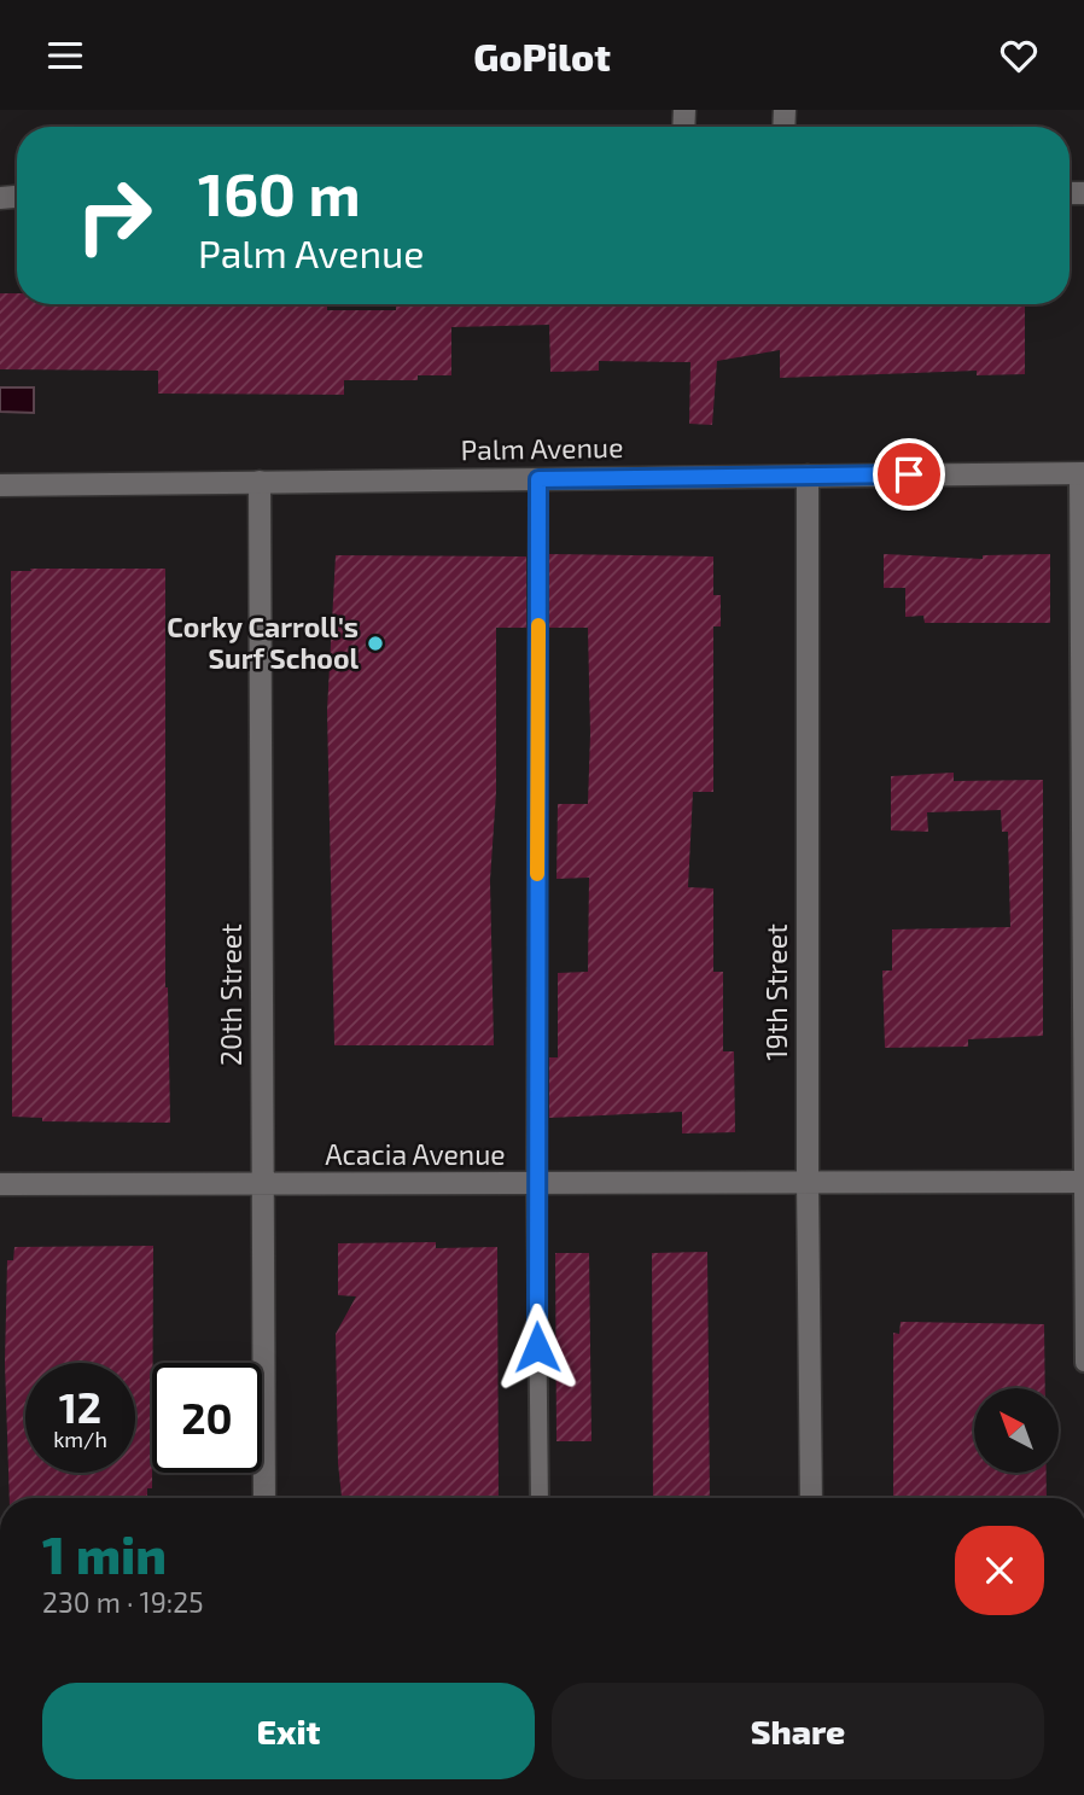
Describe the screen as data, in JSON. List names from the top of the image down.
{
  "streets": {
    "street": [
      "Palm Avenue",
      "19th Street",
      "20th Street",
      "Acacia Avenue"
    ]
  },
  "crossings": [
    ["Palm Avenue", "19th Street"],
    ["Palm Avenue", "20th Street"],
    ["19th Street", "Acacia Avenue"],
    ["20th Street", "Acacia Avenue"]
  ],
  "places": ["Corky Carroll's Surf School"],
  "north": "top left",
  "page": {
    "header": "GoPilot",
    "turn": ["160 m", "Palm Avenue"],
    "speed": "12 km/h",
    "limit": "20",
    "heading": ["1 min", "230 m · 19:25"],
    "buttons": ["Exit", "Share"]
  }
}
